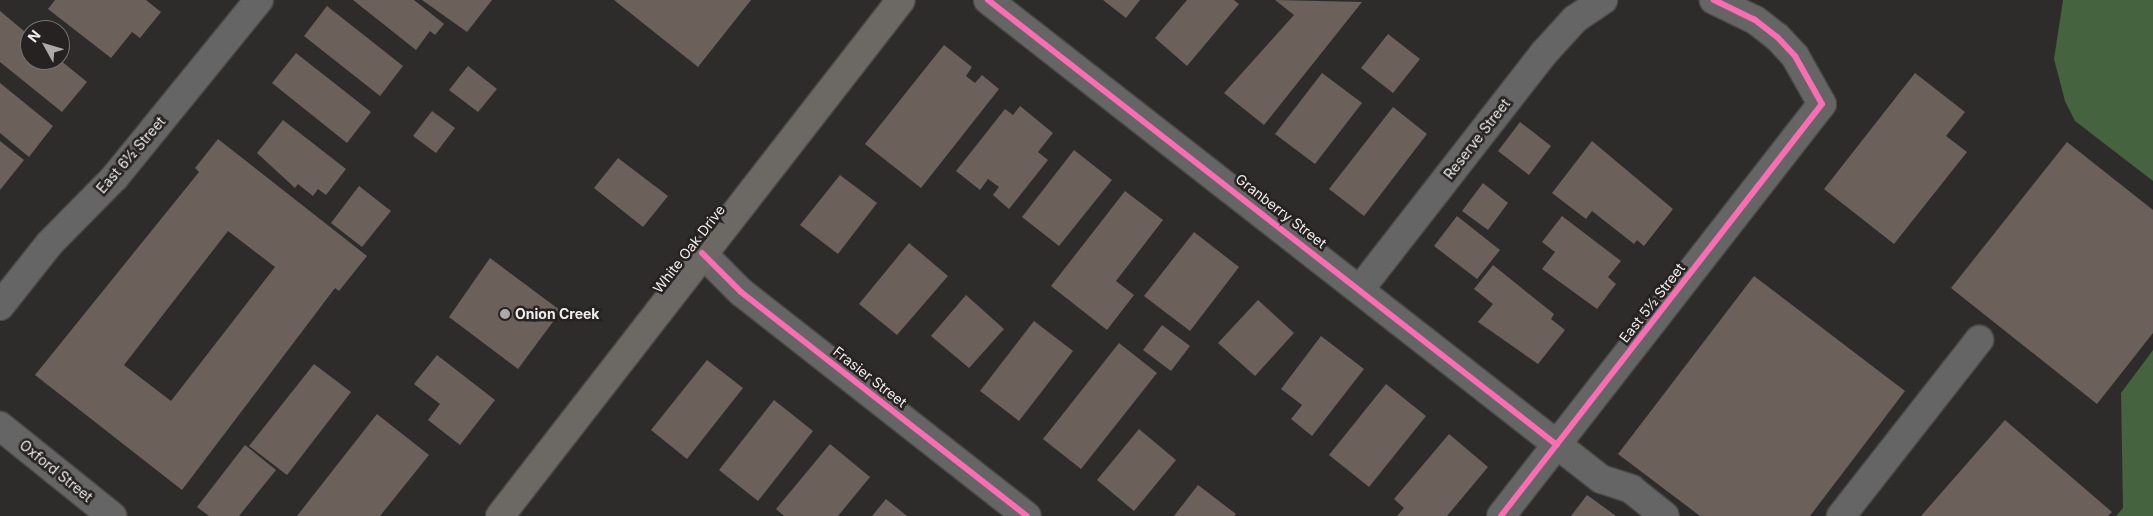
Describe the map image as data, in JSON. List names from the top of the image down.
{
  "streets": {
    "main road": ["White Oak Drive"],
    "street": [
      "Reserve Street",
      "East 6½ Street",
      "Granberry Street",
      "East 5½ Street",
      "Frasier Street",
      "Oxford Street"
    ]
  },
  "crossings": [
    ["Reserve Street", "Granberry Street"],
    ["Granberry Street", "East 5½ Street"],
    ["White Oak Drive", "Frasier Street"]
  ],
  "places": ["Onion Creek"],
  "north": "top left"
}
